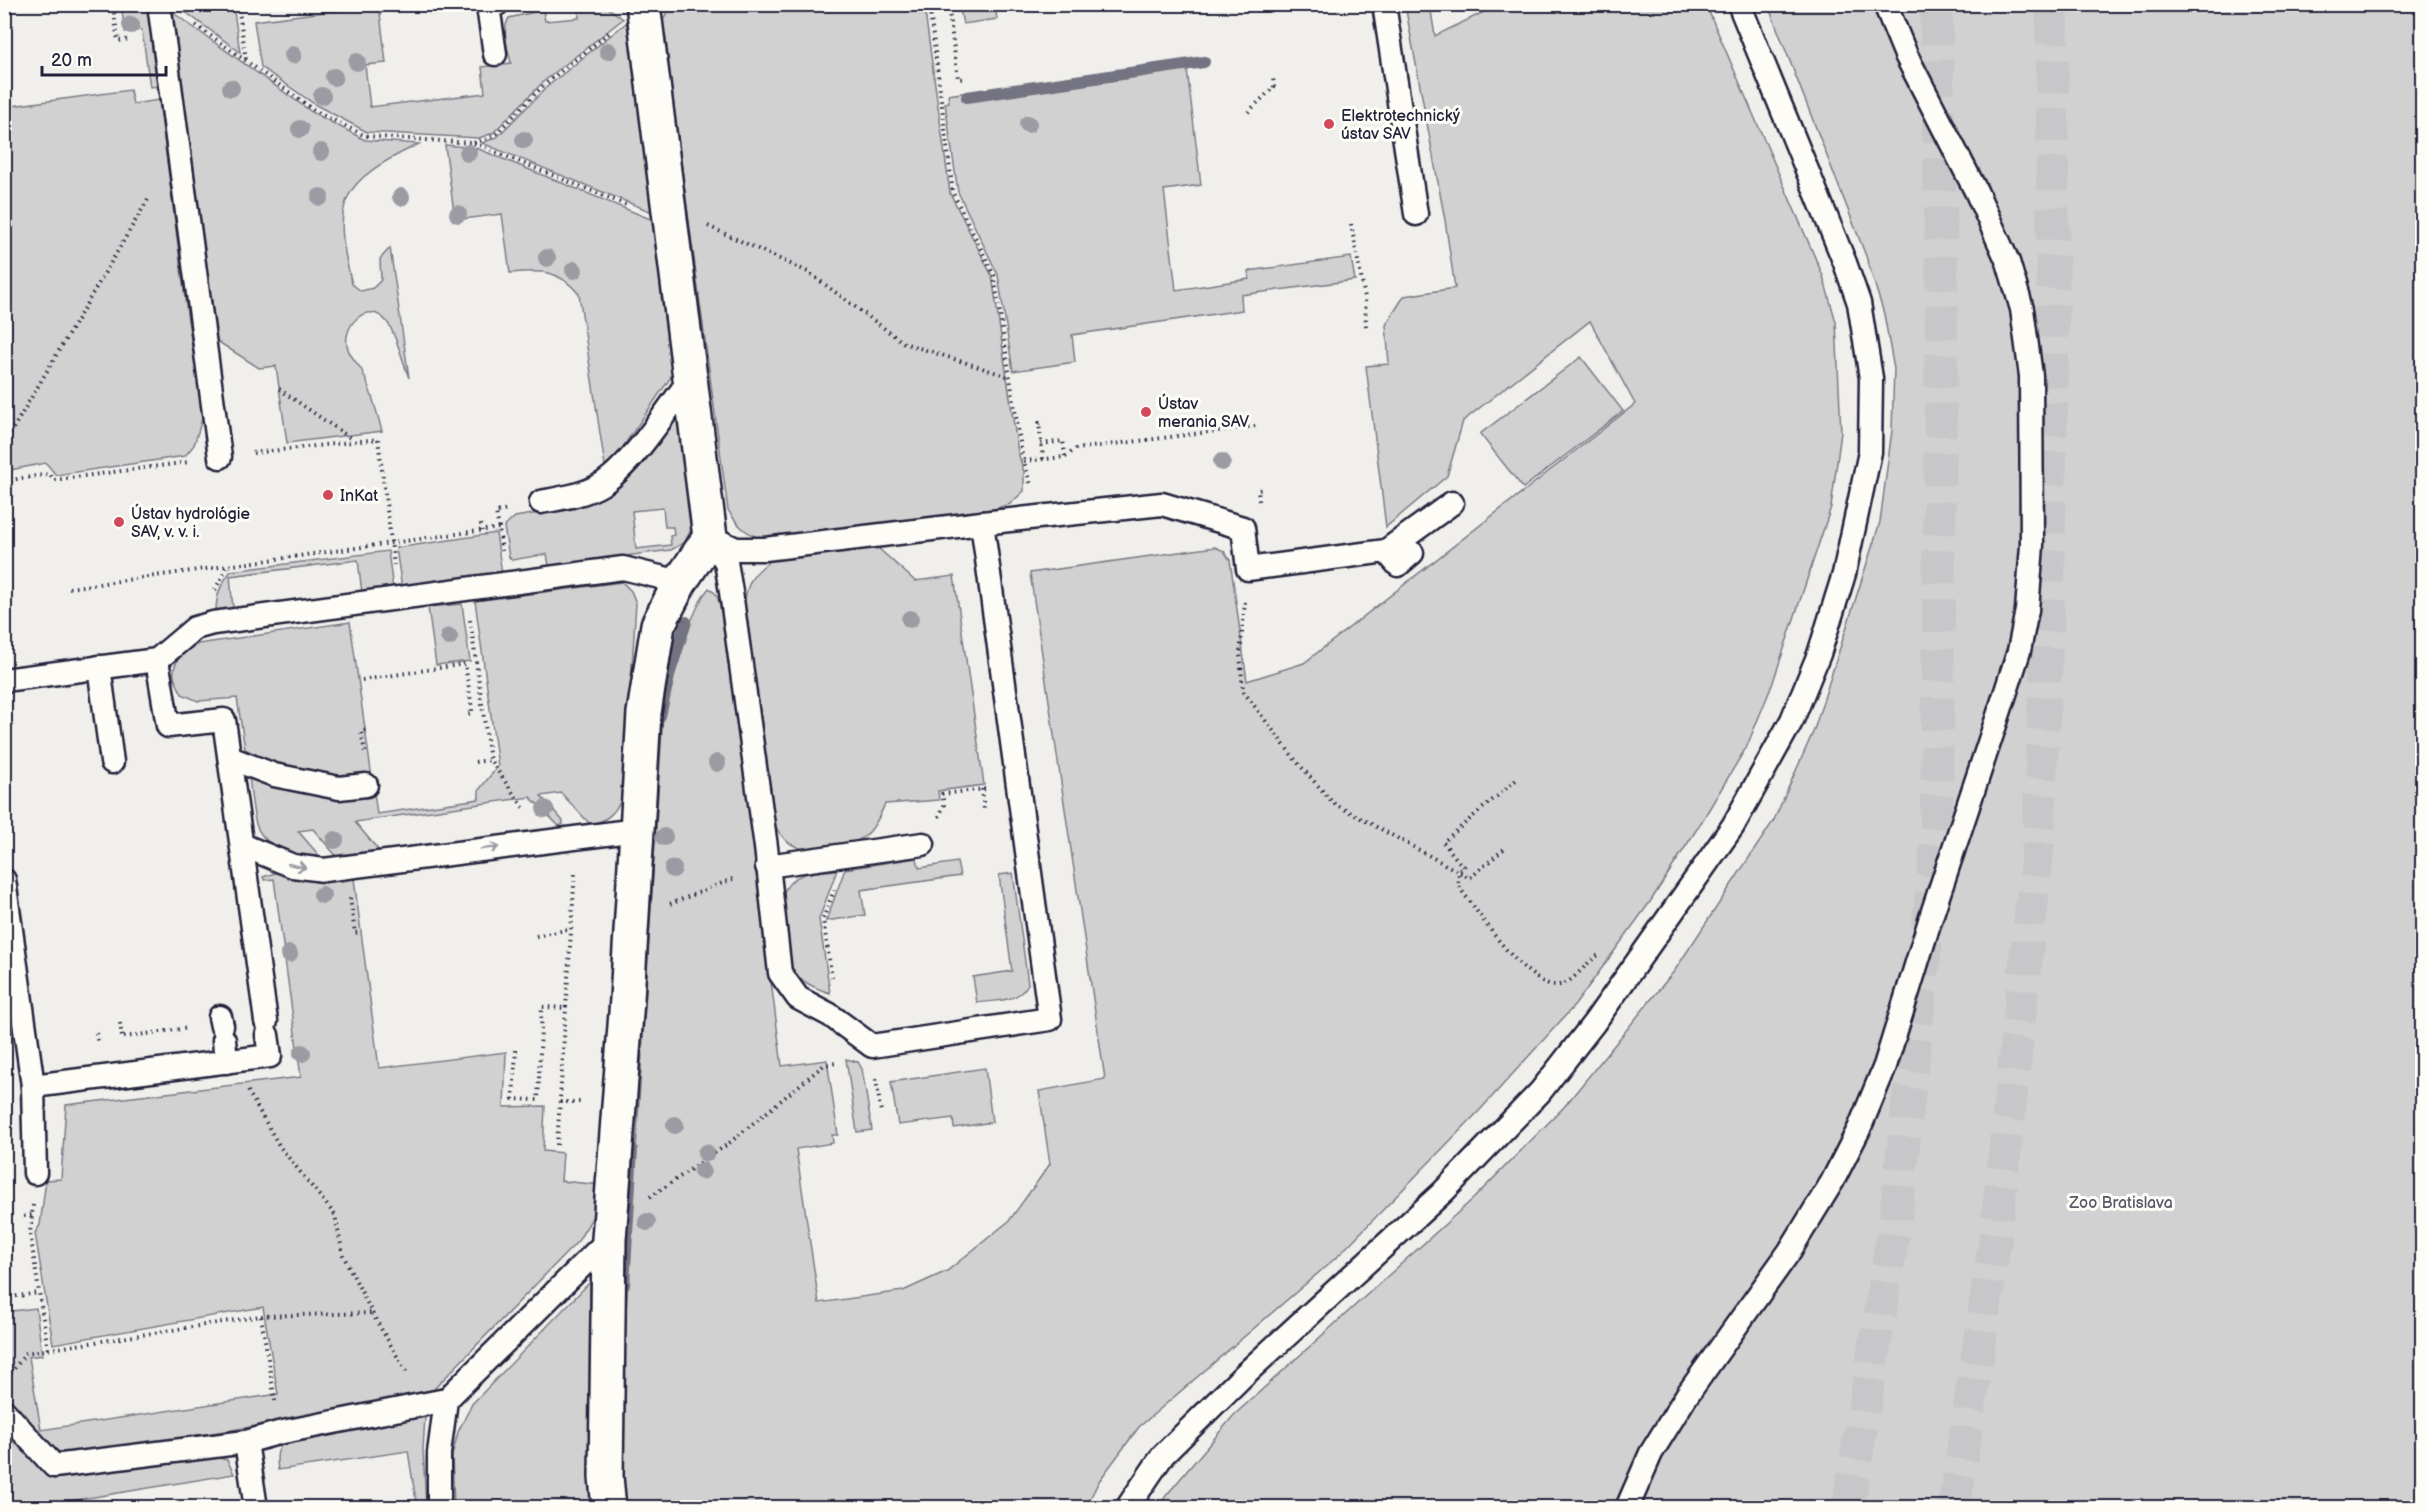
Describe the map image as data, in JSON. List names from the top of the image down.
{
  "parks": ["Zoo Bratislava"],
  "places": [
    "Elektrotechnický ústav SAV",
    "Ústav merania SAV",
    "InKat",
    "Ústav hydrológie SAV, v. v. i."
  ],
  "scale_bar": "20 m"
}
